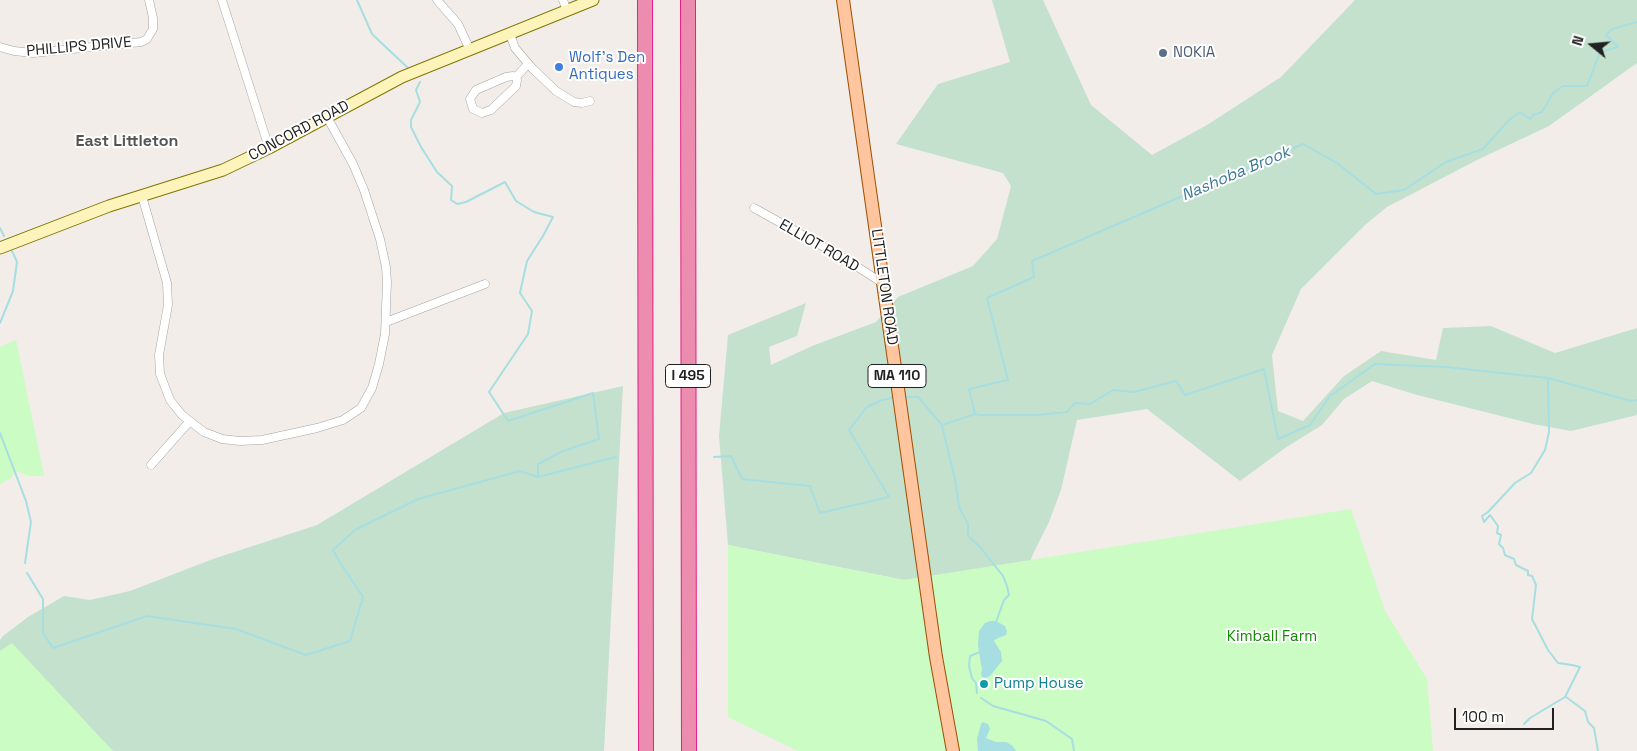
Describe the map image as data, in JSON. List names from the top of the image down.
{
  "streets": {
    "highway": ["I 495"],
    "main road": ["CONCORD ROAD", "LITTLETON ROAD", "MA 110"],
    "street": ["PHILLIPS DRIVE", "ELLIOT ROAD"]
  },
  "crossings": [
    ["ELLIOT ROAD", "LITTLETON ROAD"]
  ],
  "districts": ["East Littleton"],
  "water": ["Nashoba Brook"],
  "parks": ["Kimball Farm"],
  "places": ["NOKIA", "Wolf's Den Antiques", "Pump House"],
  "scale_bar": "100 m",
  "north": "left"
}
